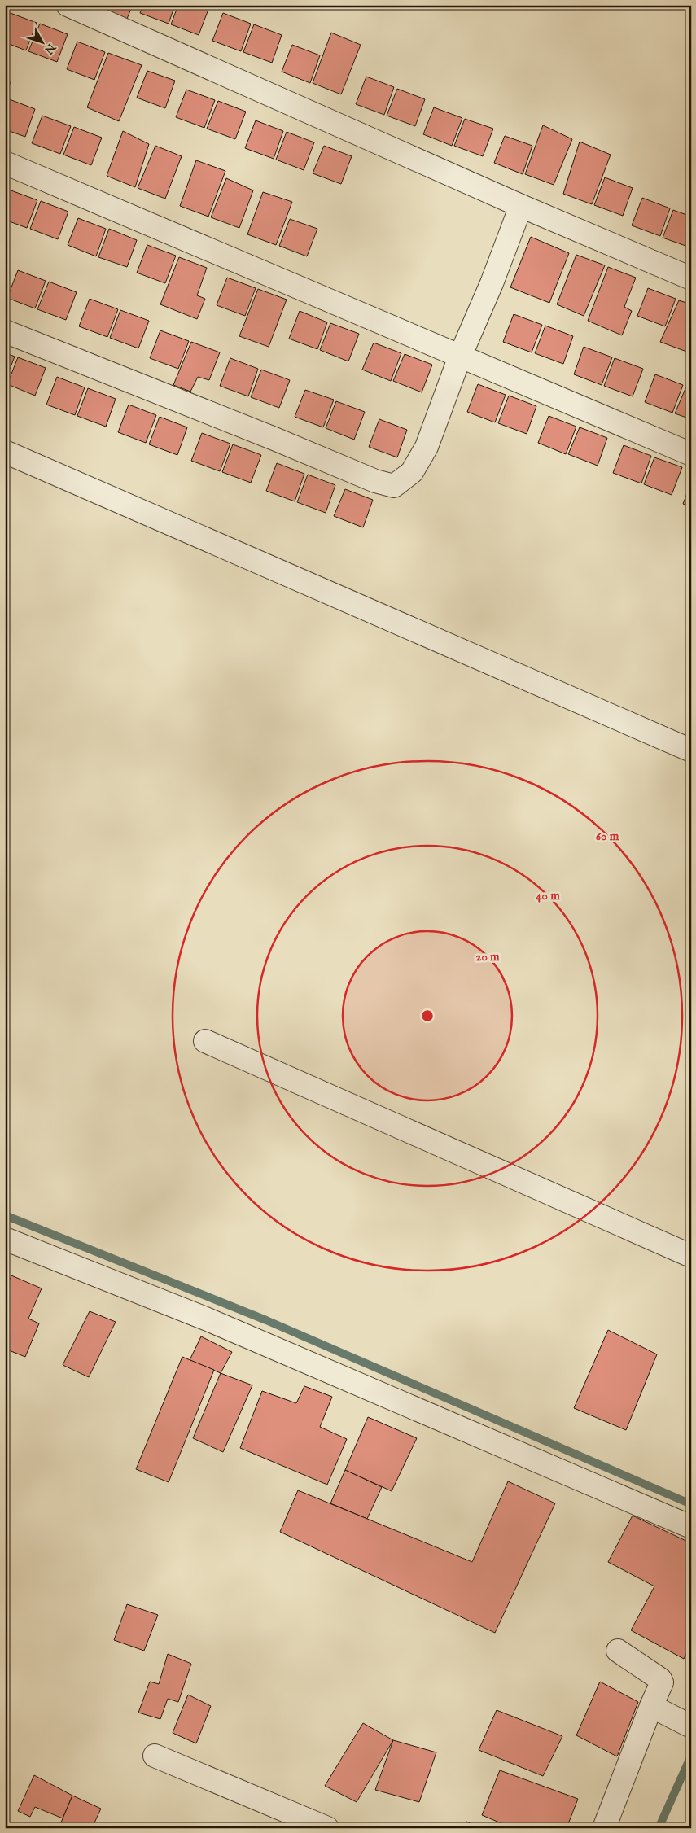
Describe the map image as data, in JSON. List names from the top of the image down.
{
  "north": "bottom right",
  "rings": ["60 m", "40 m", "20 m"]
}
